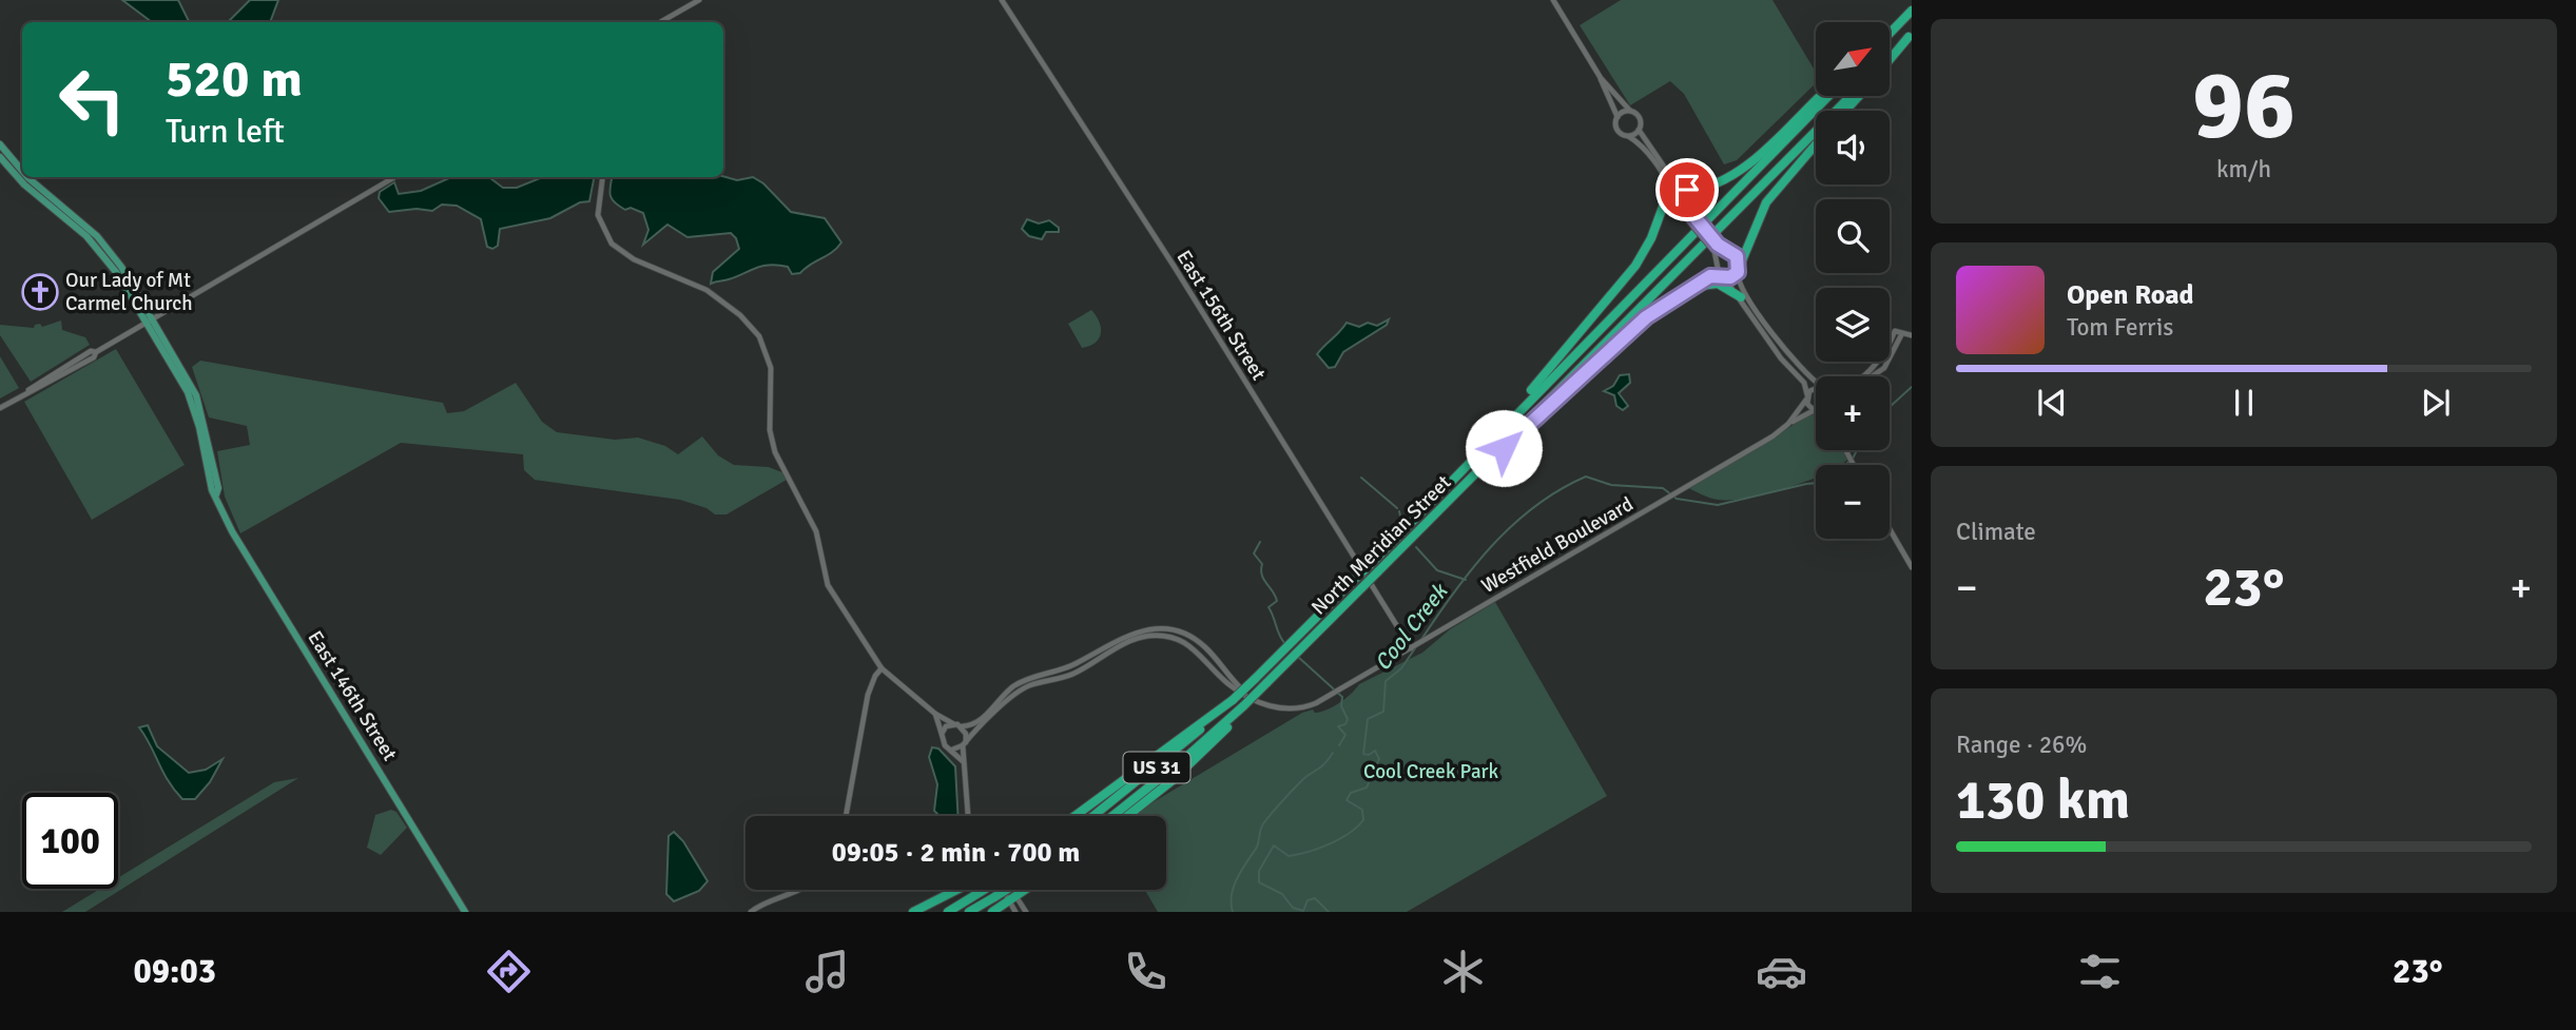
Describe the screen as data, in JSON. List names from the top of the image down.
{
  "streets": {
    "highway": ["North Meridian Street", "US 31"],
    "main road": ["East 146th Street"],
    "street": ["East 156th Street", "Westfield Boulevard"]
  },
  "crossings": [
    ["East 156th Street", "Westfield Boulevard"]
  ],
  "water": ["Cool Creek"],
  "parks": ["Cool Creek Park"],
  "places": {
    "church": ["Our Lady of Mt Carmel Church"]
  },
  "north": "top right",
  "page": {
    "tile": [
      ["96", "km/h"],
      "Climate",
      ["Range · 26%", "130 km"]
    ],
    "map_buttons": ["+", "−"],
    "turn": ["520 m", "Turn left"],
    "song": ["Open Road", "Tom Ferris"],
    "heat": ["−", "23°", "+"],
    "limit": "100",
    "trip": "09:05 · 2 min · 700 m",
    "tabs": ["09:03", "23°"]
  }
}
